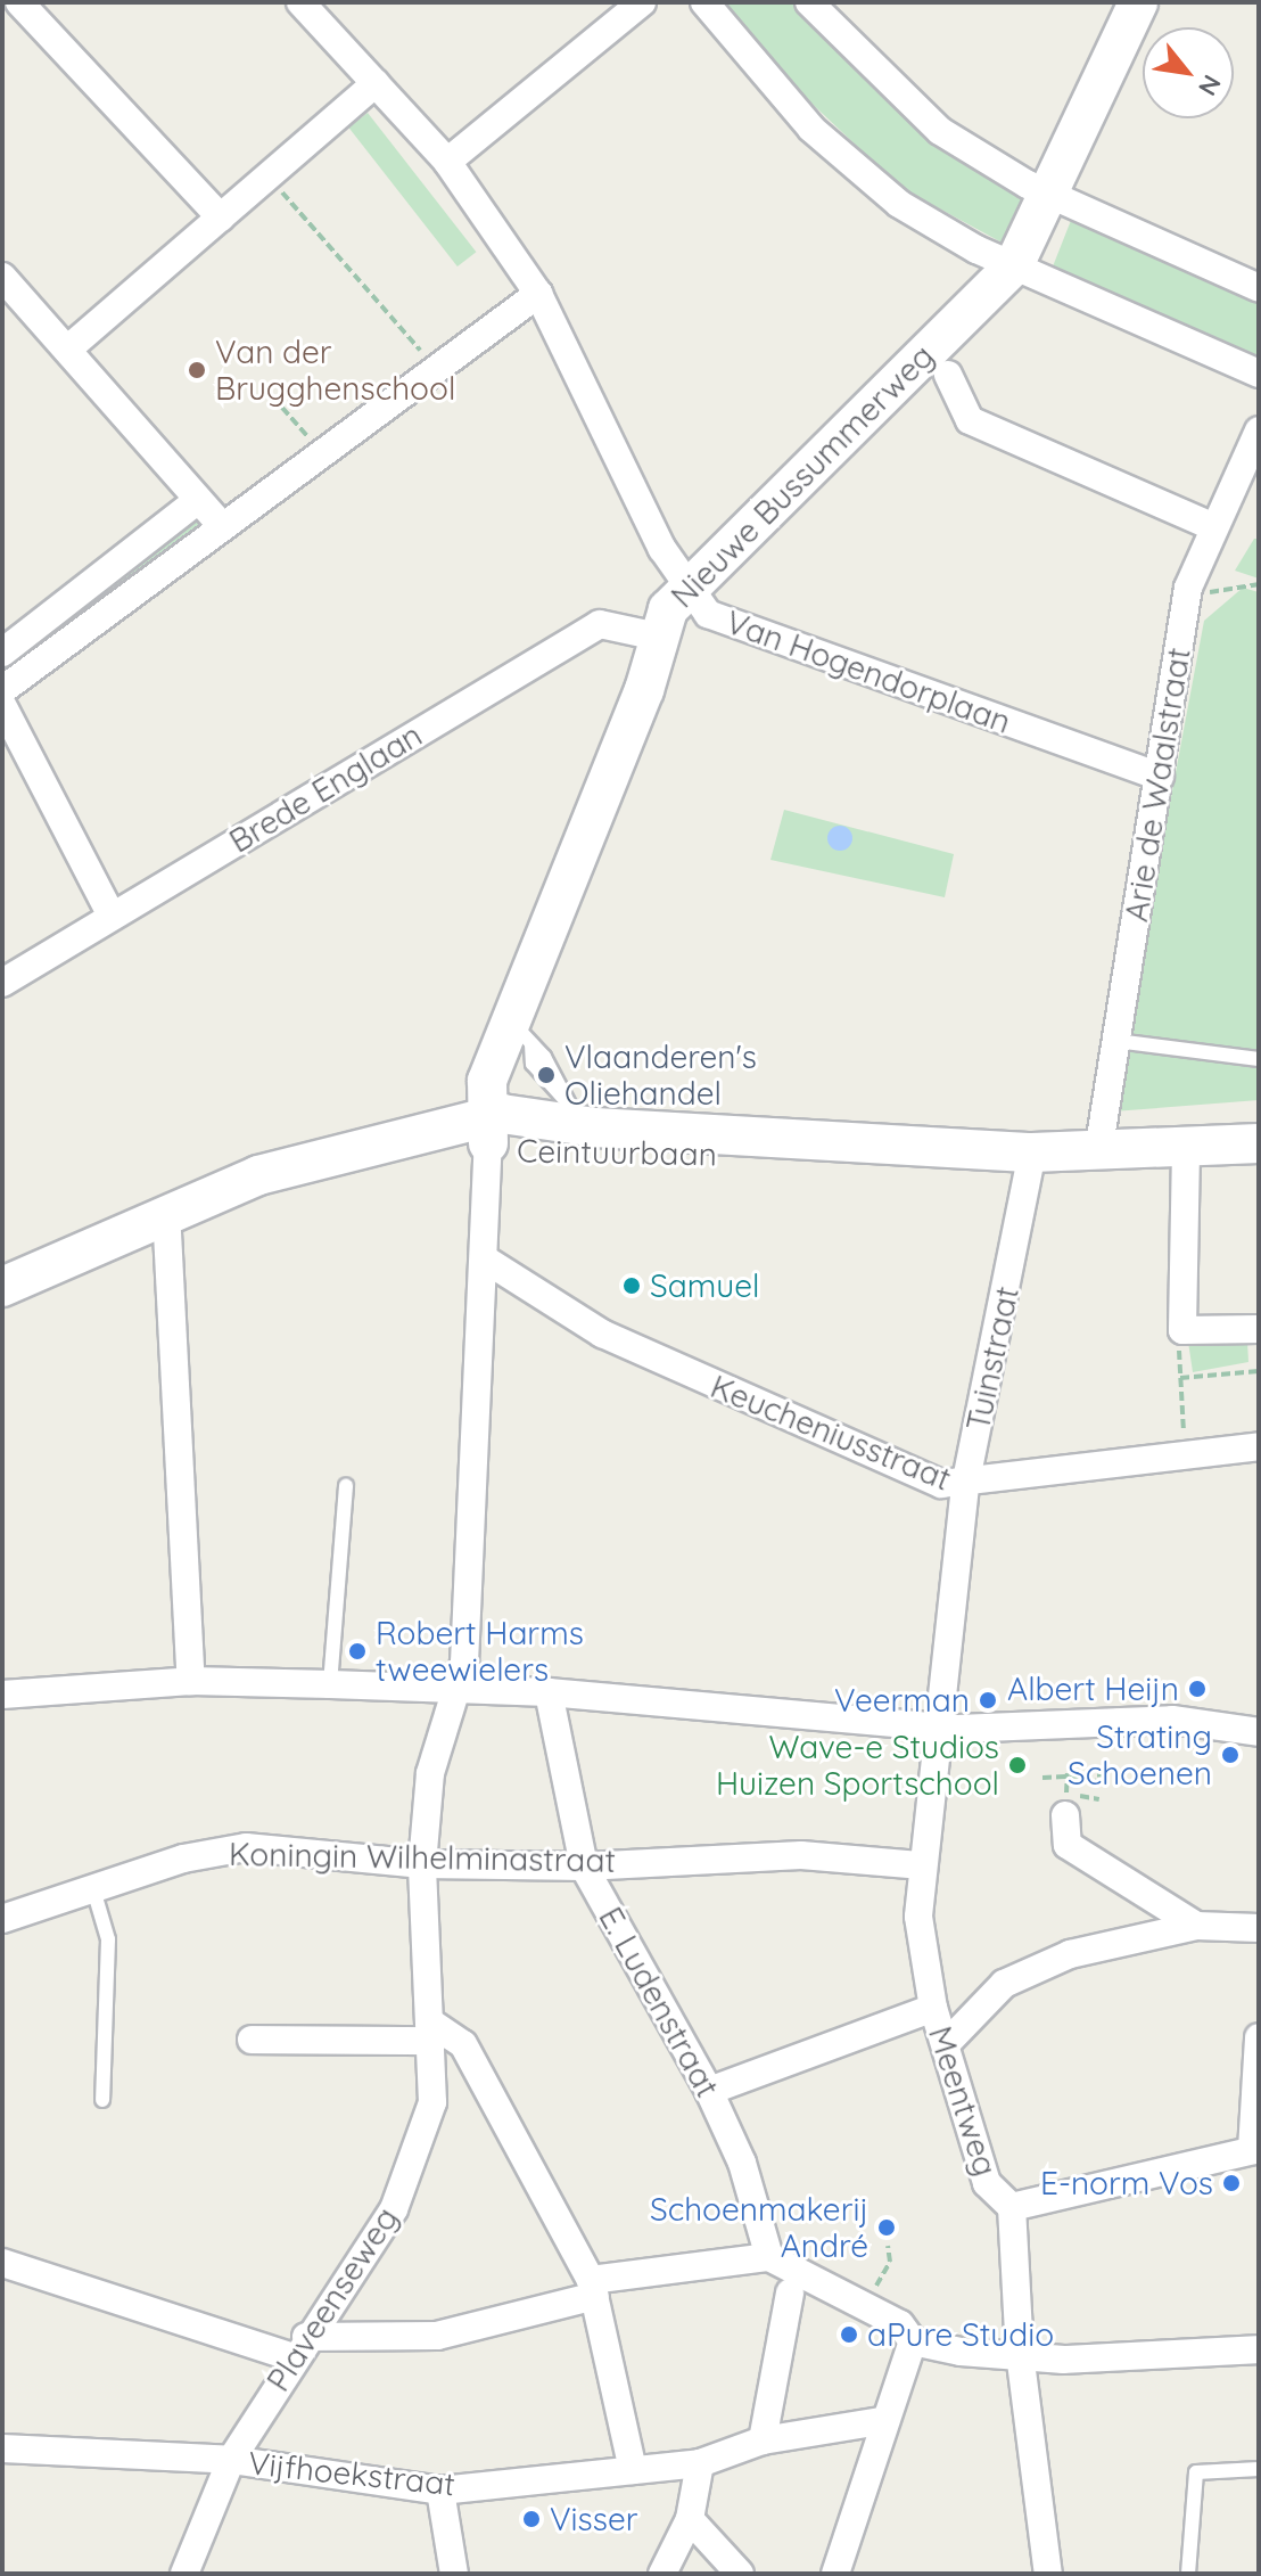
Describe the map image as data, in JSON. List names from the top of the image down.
{
  "streets": {
    "main road": ["Nieuwe Bussummerweg", "Ceintuurbaan"],
    "street": [
      "Van Hogendorplaan",
      "Arie de Waalstraat",
      "Brede Englaan",
      "Tuinstraat",
      "Keucheniusstraat",
      "Koningin Wilhelminastraat",
      "E. Ludenstraat",
      "Meentweg",
      "Plaveenseweg",
      "Vijfhoekstraat"
    ]
  },
  "crossings": [
    ["Nieuwe Bussummerweg", "Van Hogendorplaan"],
    ["Nieuwe Bussummerweg", "Brede Englaan"],
    ["Nieuwe Bussummerweg", "Ceintuurbaan"],
    ["Nieuwe Bussummerweg", "Plaveenseweg"],
    ["Van Hogendorplaan", "Arie de Waalstraat"],
    ["Arie de Waalstraat", "Ceintuurbaan"],
    ["Ceintuurbaan", "Tuinstraat"],
    ["Ceintuurbaan", "Plaveenseweg"],
    ["Tuinstraat", "Keucheniusstraat"],
    ["Tuinstraat", "Meentweg"],
    ["Keucheniusstraat", "Plaveenseweg"],
    ["Koningin Wilhelminastraat", "E. Ludenstraat"],
    ["Koningin Wilhelminastraat", "Meentweg"],
    ["Koningin Wilhelminastraat", "Plaveenseweg"],
    ["Plaveenseweg", "Vijfhoekstraat"]
  ],
  "places": [
    "Van der Brugghenschool",
    "Vlaanderen's Oliehandel",
    "Samuel",
    "Robert Harms tweewielers",
    "Albert Heijn",
    "Veerman",
    "Strating Schoenen",
    "Wave-e Studios Huizen Sportschool",
    "E-norm Vos",
    "Schoenmakerij André",
    "aPure Studio",
    "Visser"
  ],
  "north": "bottom right"
}
